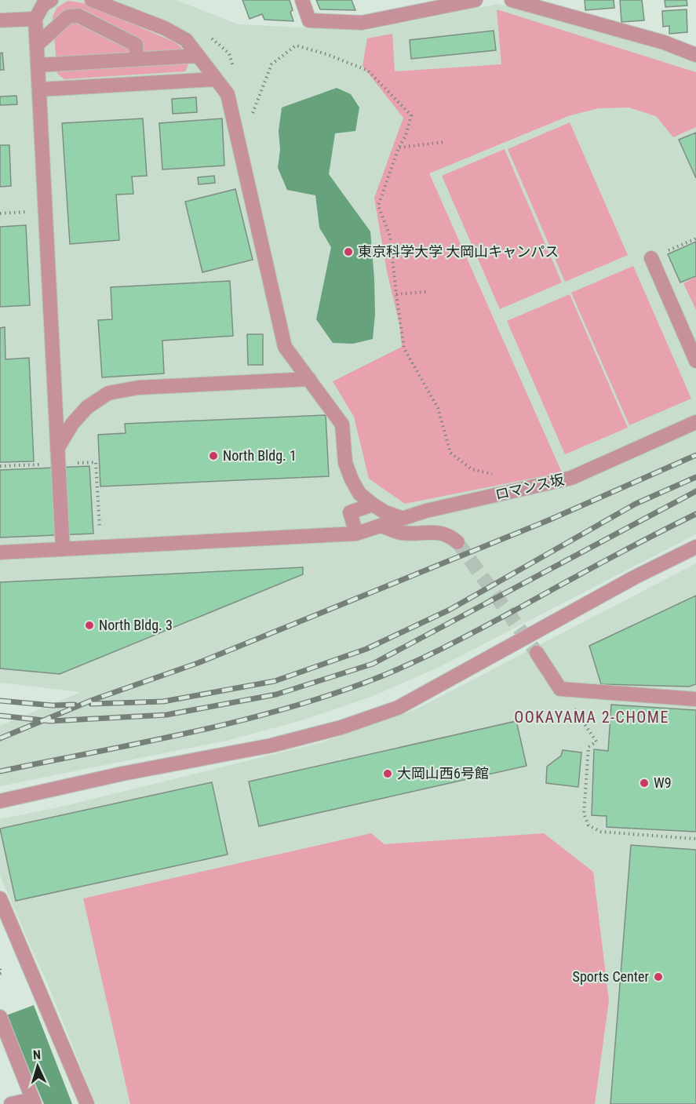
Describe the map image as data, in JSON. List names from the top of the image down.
{
  "streets": {
    "street": ["ロマンス坂"]
  },
  "districts": ["OOKAYAMA 2-CHOME"],
  "places": [
    "東京科学大学 大岡山キャンパス",
    "North Bldg. 1",
    "North Bldg. 3",
    "大岡山西6号館",
    "W9",
    "Sports Center"
  ],
  "north": "top"
}
